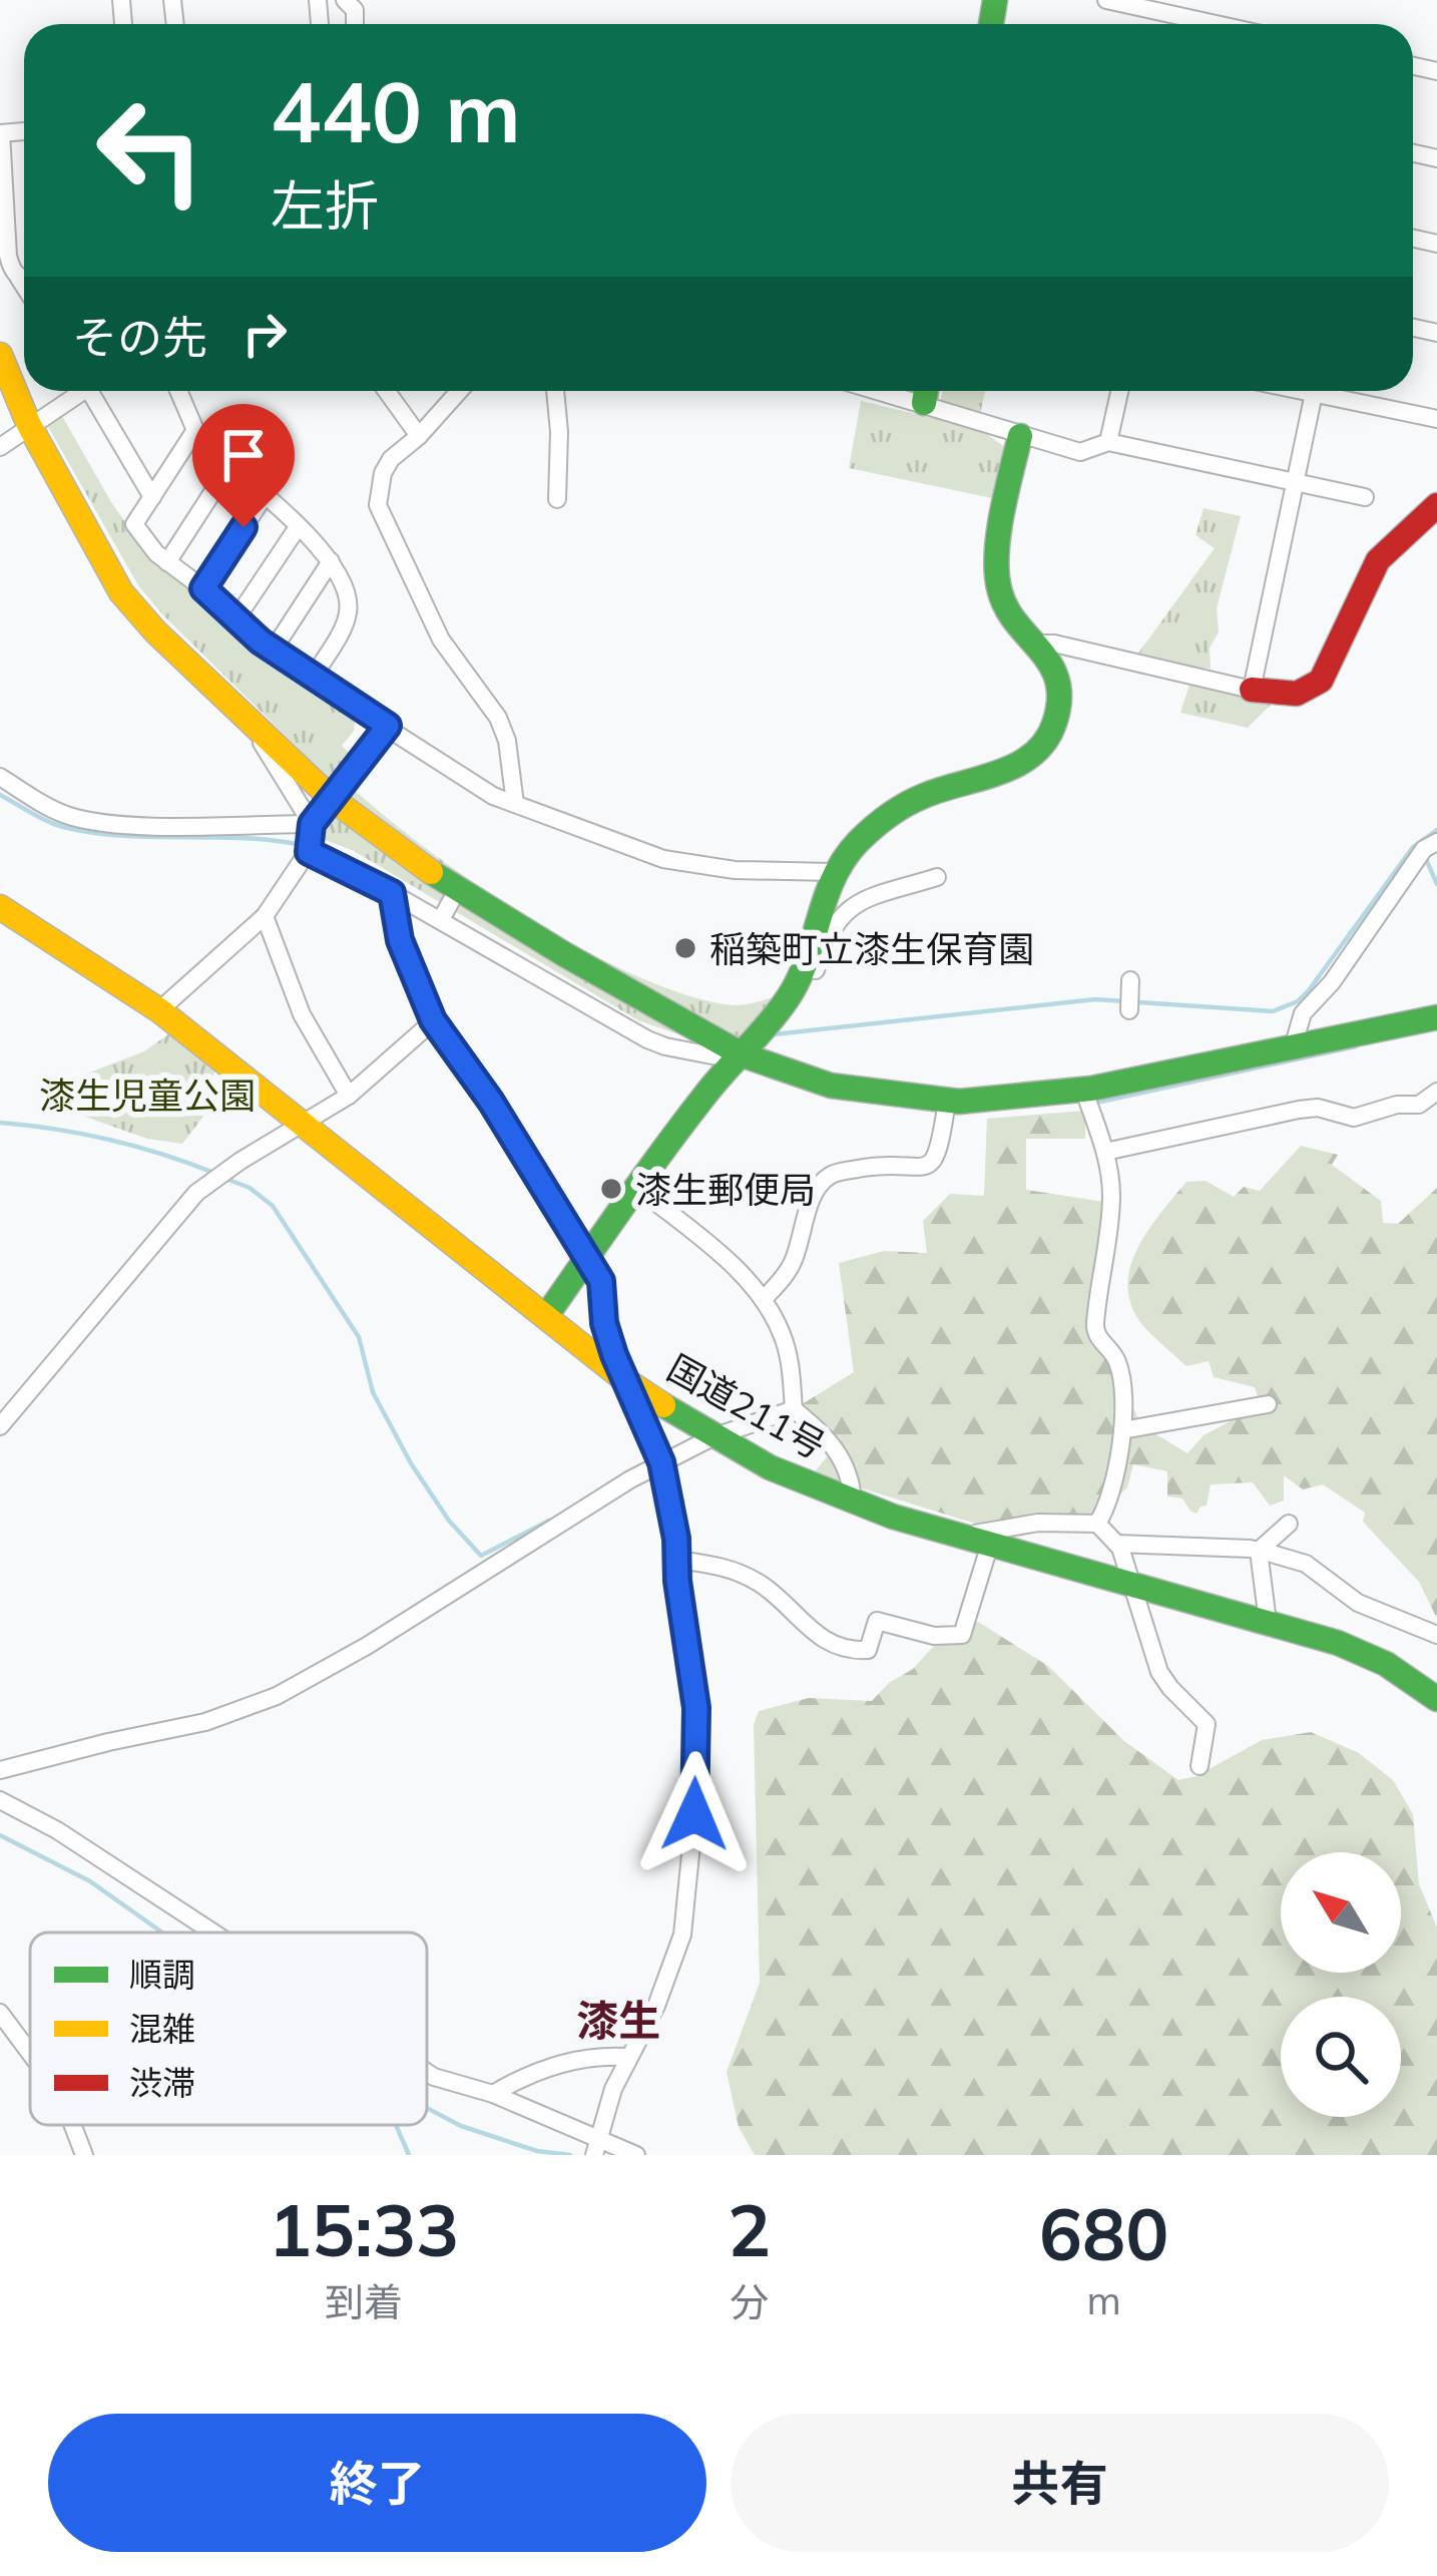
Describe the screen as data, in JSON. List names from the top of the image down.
{
  "streets": {
    "main road": ["国道211号"]
  },
  "districts": ["漆生"],
  "parks": ["漆生児童公園"],
  "places": ["稲築町立漆生保育園", "漆生郵便局"],
  "legend": ["順調", "混雑", "渋滞"],
  "north": "top left",
  "page": {
    "turn": ["440 m", "左折"],
    "then": "その先",
    "eta": [
      "15:33",
      "到着",
      "2",
      "分",
      "680",
      "m"
    ],
    "buttons": ["終了", "共有"]
  }
}
